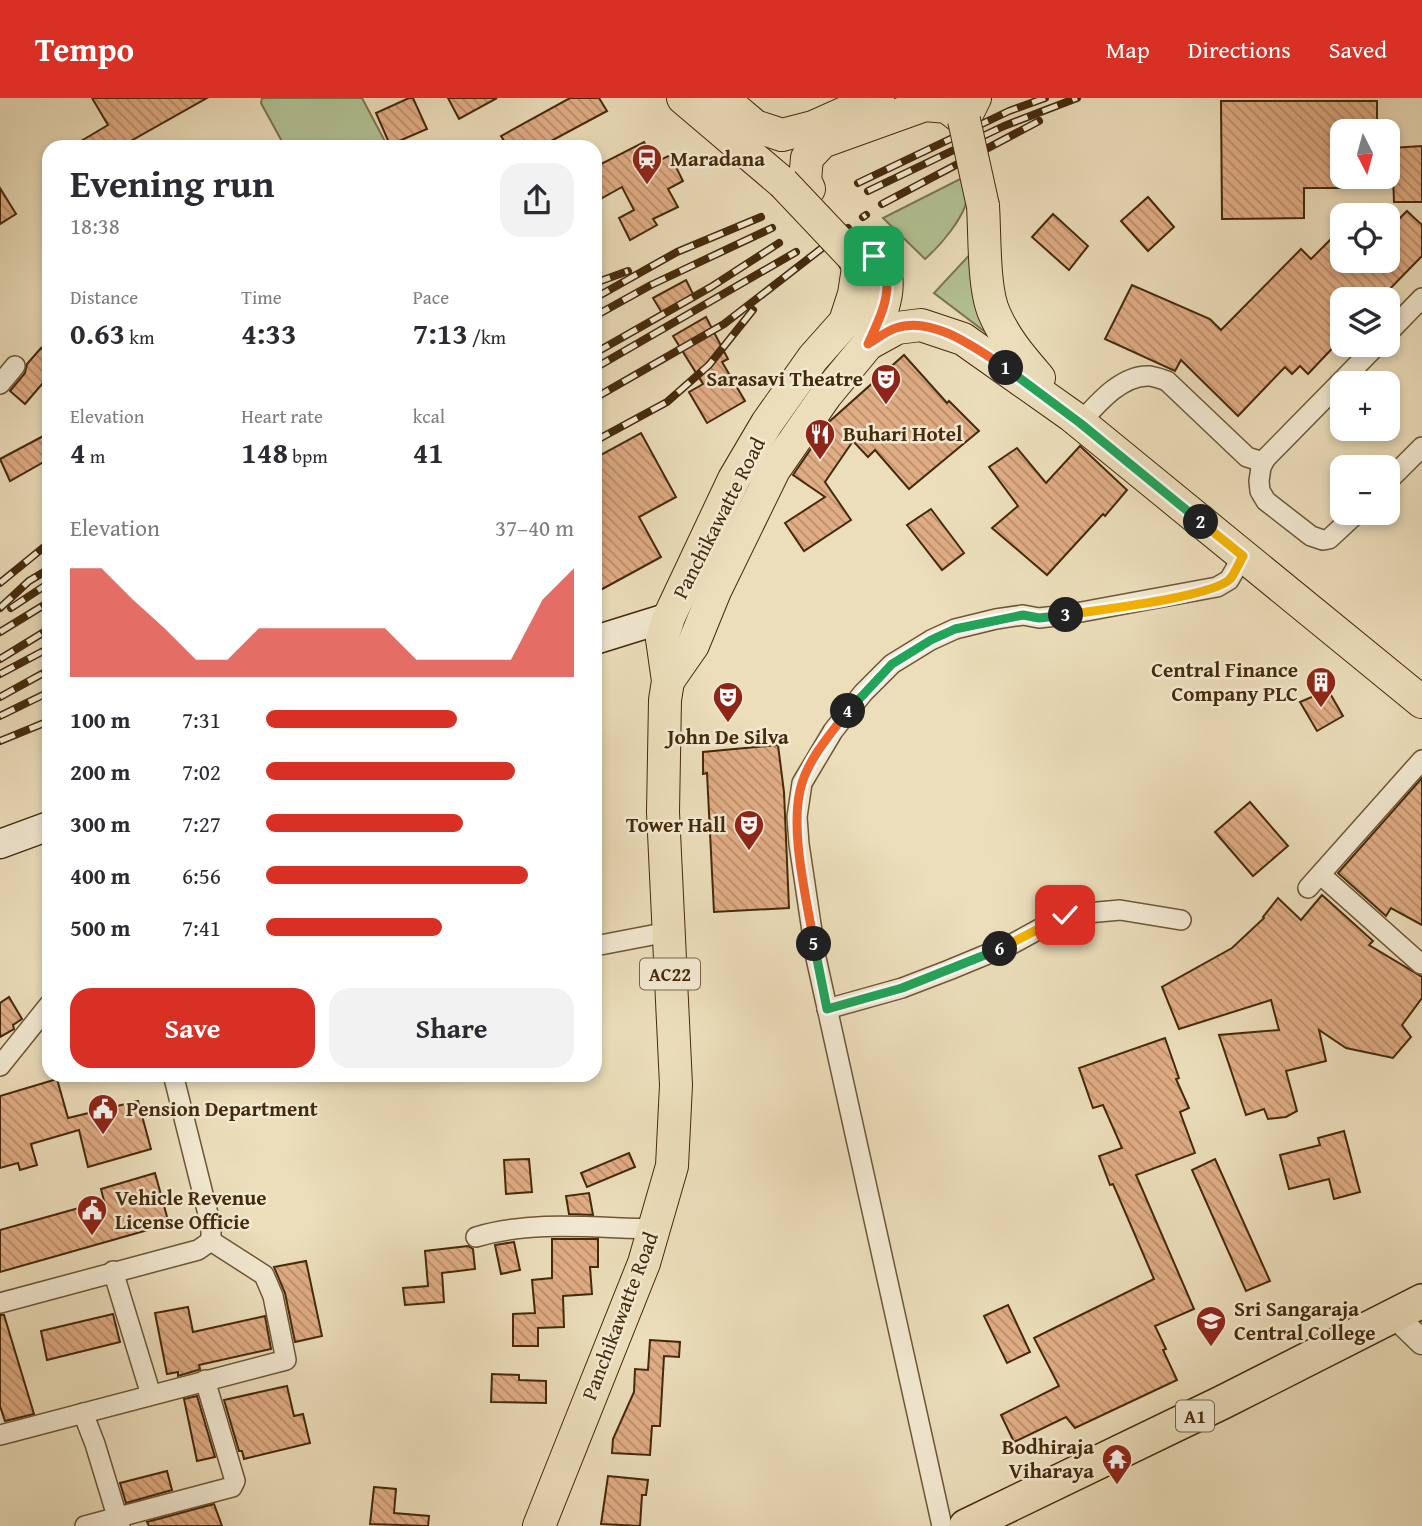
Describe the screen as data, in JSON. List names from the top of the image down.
{
  "streets": {
    "highway": ["A1"],
    "main road": ["Panchikawatte Road", "AC22"]
  },
  "places": {
    "station": ["Maradana"],
    "theatre": ["Sarasavi Theatre", "John De Silva", "Tower Hall"],
    "restaurant": ["Buhari Hotel"],
    "building": ["Central Finance Company PLC"],
    "public building": ["Pension Department", "Vehicle Revenue License Officie"],
    "school or university": ["Sri Sangaraja Central College"],
    "temple": ["Bodhiraja Viharaya"]
  },
  "north": "bottom",
  "page": {
    "header": "Tempo",
    "nav": ["Map", "Directions", "Saved"],
    "map_buttons": ["+", "−"],
    "heading": ["Evening run", "18:38"],
    "stats": [
      ["Distance", "0.63 km"],
      ["Time", "4:33"],
      ["Pace", "7:13 /km"],
      ["Elevation", "4 m"],
      ["Heart rate", "148 bpm"],
      ["kcal", "41"]
    ],
    "pins": [
      "1",
      "2",
      "3",
      "4",
      "5",
      "6"
    ],
    "chart": ["Elevation", "37–40 m"],
    "list": [
      {
        "name": "100 m",
        "note": "7:31"
      },
      {
        "name": "200 m",
        "note": "7:02"
      },
      {
        "name": "300 m",
        "note": "7:27"
      },
      {
        "name": "400 m",
        "note": "6:56"
      },
      {
        "name": "500 m",
        "note": "7:41"
      }
    ],
    "buttons": ["Save", "Share"]
  }
}
